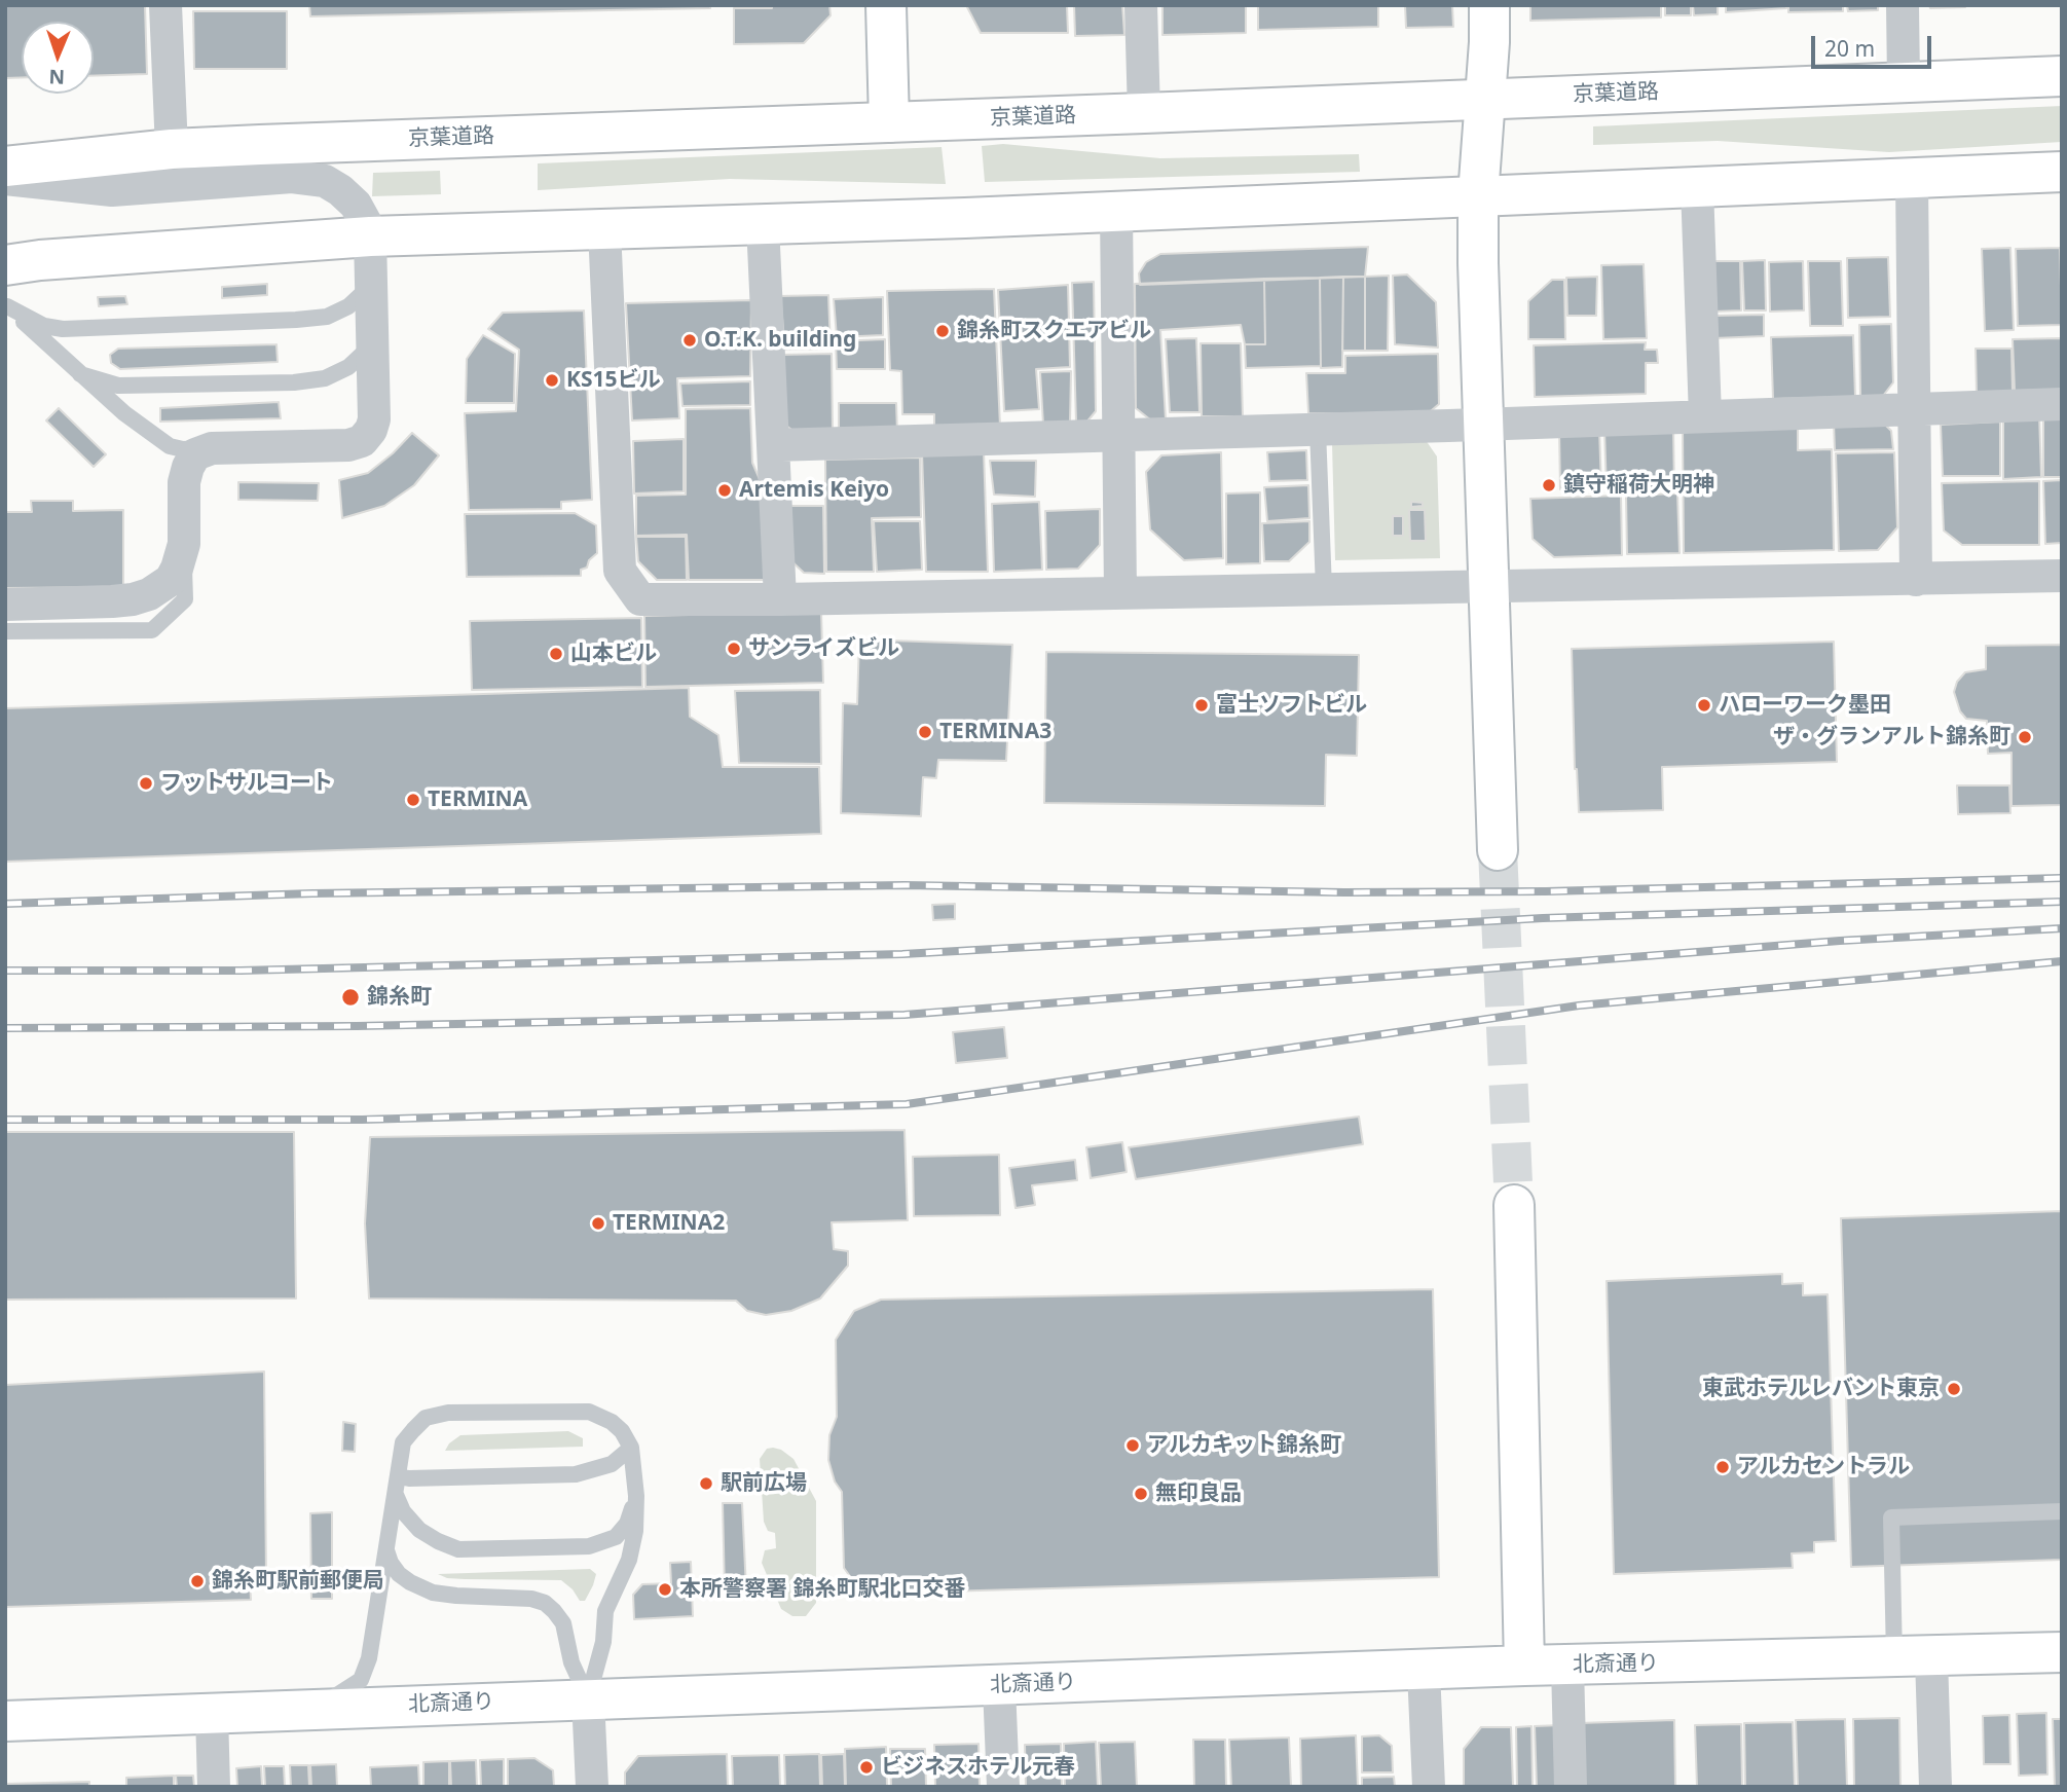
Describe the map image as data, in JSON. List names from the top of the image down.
{
  "streets": {
    "main road": ["京葉道路", "北斎通り"]
  },
  "places": [
    "錦糸町スクエアビル",
    "O.T.K. building",
    "KS15ビル",
    "鎮守稲荷大明神",
    "Artemis Keiyo",
    "サンライズビル",
    "山本ビル",
    "富士ソフトビル",
    "ハローワーク墨田",
    "TERMINA3",
    "ザ・グランアルト錦糸町",
    "フットサルコート",
    "TERMINA",
    "錦糸町",
    "TERMINA2",
    "東武ホテルレバント東京",
    "アルカキット錦糸町",
    "アルカセントラル",
    "駅前広場",
    "無印良品",
    "錦糸町駅前郵便局",
    "本所警察署 錦糸町駅北口交番",
    "ビジネスホテル元春"
  ],
  "scale_bar": "20 m",
  "north": "bottom"
}
